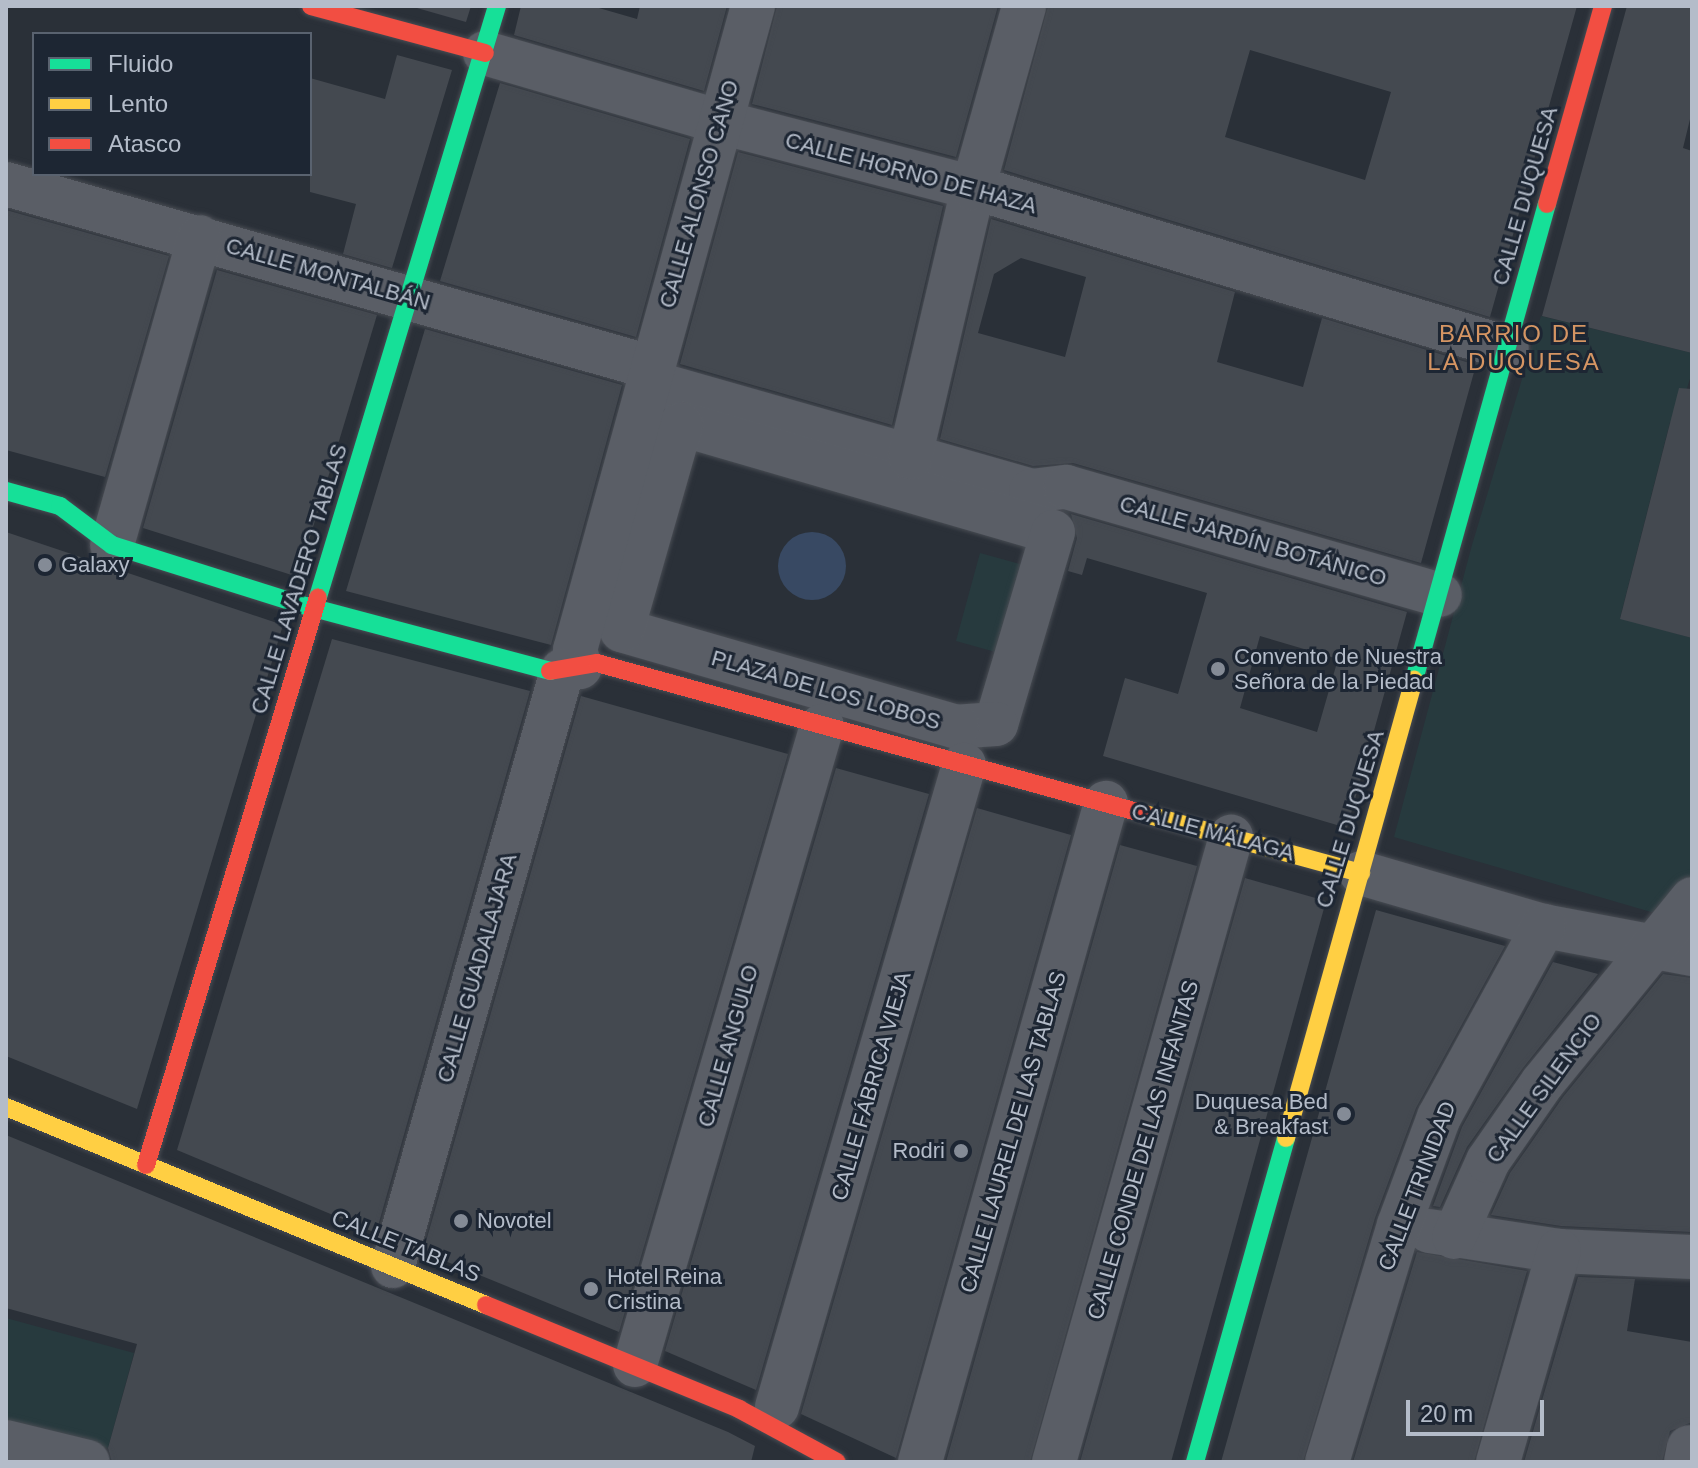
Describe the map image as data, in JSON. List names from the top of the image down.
{
  "streets": {
    "street": [
      "CALLE HORNO DE HAZA",
      "CALLE ALONSO CANO",
      "CALLE DUQUESA",
      "CALLE MONTALBÁN",
      "CALLE JARDÍN BOTÁNICO",
      "CALLE LAVADERO TABLAS",
      "PLAZA DE LOS LOBOS",
      "CALLE MÁLAGA",
      "CALLE GUADALAJARA",
      "CALLE ANGULO",
      "CALLE FÁBRICA VIEJA",
      "CALLE SILENCIO",
      "CALLE LAUREL DE LAS TABLAS",
      "CALLE CONDE DE LAS INFANTAS",
      "CALLE TRINIDAD",
      "CALLE TABLAS"
    ]
  },
  "crossings": [
    ["CALLE HORNO DE HAZA", "CALLE ALONSO CANO"],
    ["CALLE HORNO DE HAZA", "CALLE DUQUESA"],
    ["CALLE HORNO DE HAZA", "CALLE LAVADERO TABLAS"],
    ["CALLE ALONSO CANO", "CALLE MONTALBÁN"],
    ["CALLE DUQUESA", "CALLE JARDÍN BOTÁNICO"],
    ["CALLE DUQUESA", "CALLE MÁLAGA"],
    ["CALLE MONTALBÁN", "CALLE LAVADERO TABLAS"],
    ["CALLE LAVADERO TABLAS", "PLAZA DE LOS LOBOS"],
    ["CALLE LAVADERO TABLAS", "CALLE TABLAS"],
    ["PLAZA DE LOS LOBOS", "CALLE MÁLAGA"],
    ["PLAZA DE LOS LOBOS", "CALLE GUADALAJARA"],
    ["PLAZA DE LOS LOBOS", "CALLE ANGULO"],
    ["PLAZA DE LOS LOBOS", "CALLE FÁBRICA VIEJA"],
    ["CALLE MÁLAGA", "CALLE FÁBRICA VIEJA"],
    ["CALLE MÁLAGA", "CALLE SILENCIO"],
    ["CALLE MÁLAGA", "CALLE LAUREL DE LAS TABLAS"],
    ["CALLE MÁLAGA", "CALLE CONDE DE LAS INFANTAS"],
    ["CALLE MÁLAGA", "CALLE TRINIDAD"],
    ["CALLE GUADALAJARA", "CALLE TABLAS"],
    ["CALLE ANGULO", "CALLE TABLAS"],
    ["CALLE FÁBRICA VIEJA", "CALLE TABLAS"]
  ],
  "districts": ["BARRIO DE LA DUQUESA"],
  "places": [
    "Galaxy",
    "Convento de Nuestra Señora de la Piedad",
    "Duquesa Bed & Breakfast",
    "Rodri",
    "Novotel",
    "Hotel Reina Cristina"
  ],
  "legend": ["Fluido", "Lento", "Atasco"],
  "scale_bar": "20 m"
}
